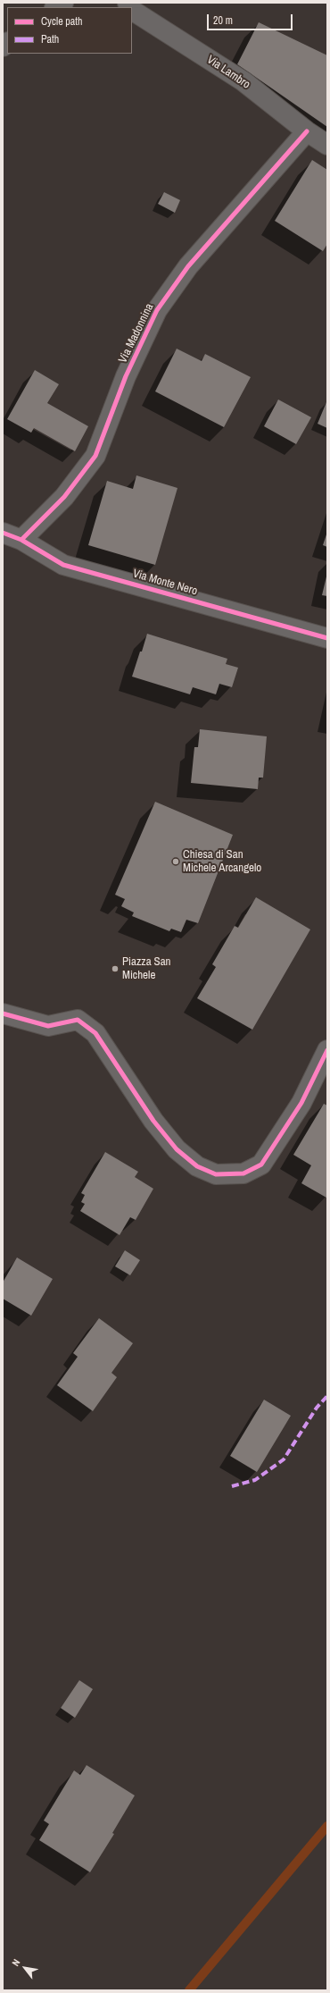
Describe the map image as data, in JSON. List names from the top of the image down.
{
  "streets": {
    "street": ["Via Lambro", "Via Madonnina", "Via Monte Nero"]
  },
  "crossings": [
    ["Via Lambro", "Via Madonnina"],
    ["Via Madonnina", "Via Monte Nero"]
  ],
  "places": ["Chiesa di San Michele Arcangelo", "Piazza San Michele"],
  "legend": ["Cycle path", "Path"],
  "scale_bar": "20 m",
  "north": "top left"
}
